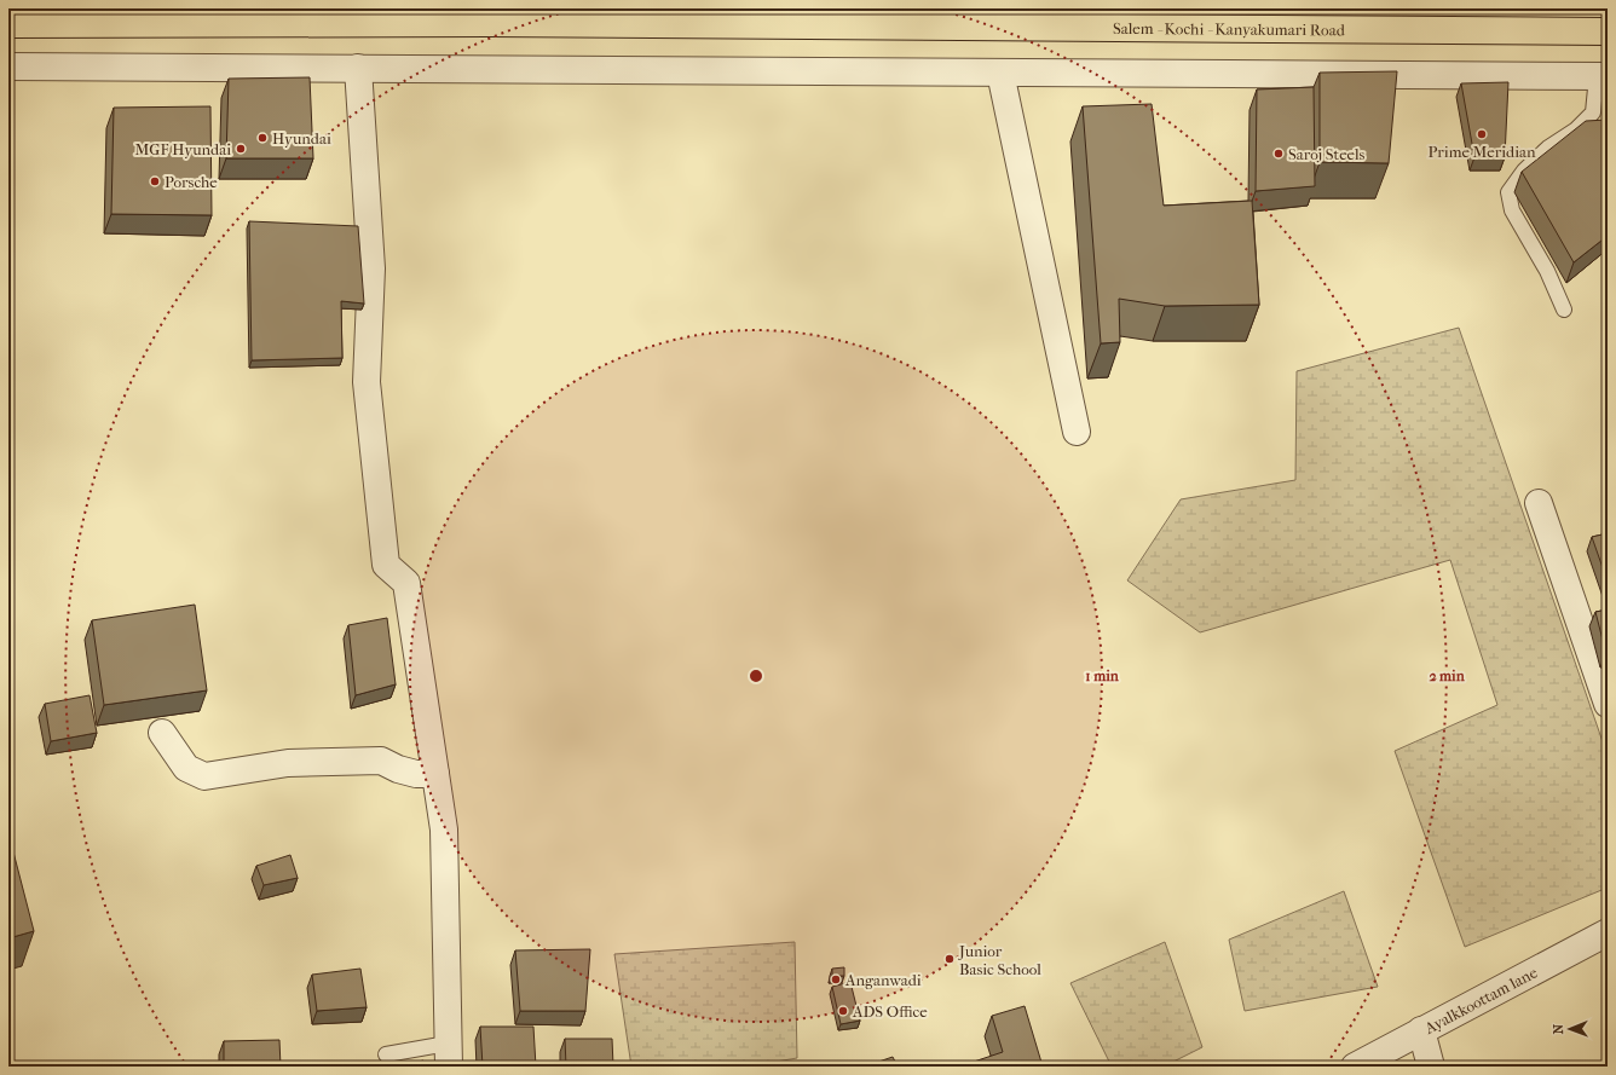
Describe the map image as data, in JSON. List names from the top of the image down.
{
  "streets": {
    "highway": ["Salem - Kochi - Kanyakumari Road"],
    "street": ["Ayalkkoottam lane"]
  },
  "places": [
    "Prime Meridian",
    "Hyundai",
    "MGF Hyundai",
    "Saroj Steels",
    "Porsche",
    "Junior Basic School",
    "Anganwadi",
    "ADS Office"
  ],
  "north": "left",
  "rings": ["1 min", "2 min"]
}
